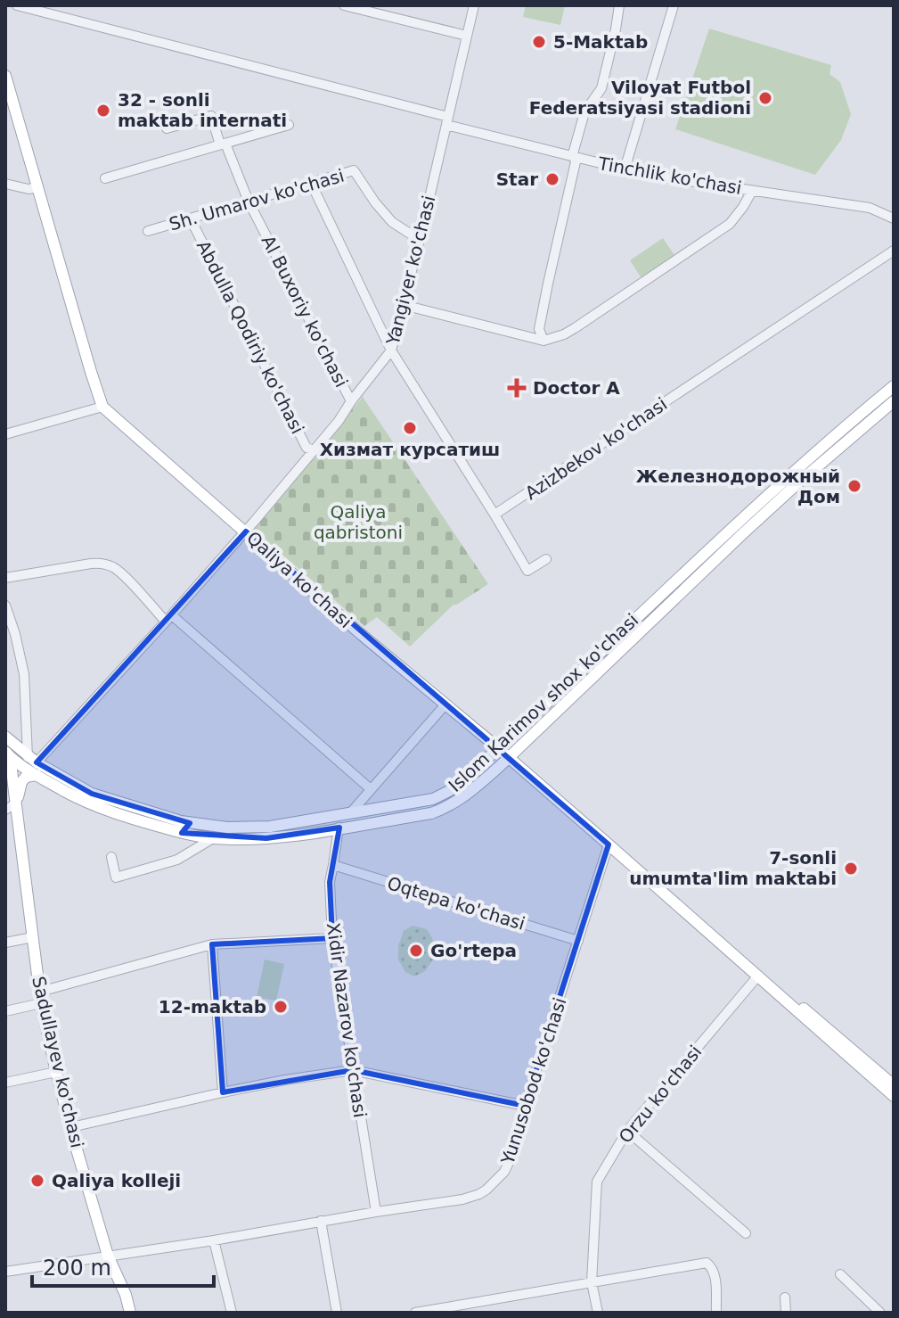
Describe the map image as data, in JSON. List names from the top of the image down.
{
  "streets": {
    "main road": ["Qaliya ko'chasi", "Islom Karimov shox ko'chasi", "Sadullayev ko'chasi"],
    "street": [
      "Tinchlik ko'chasi",
      "Sh. Umarov ko'chasi",
      "Yangiyer ko'chasi",
      "Al Buxoriy ko'chasi",
      "Abdulla Qodiriy ko'chasi",
      "Azizbekov ko'chasi",
      "Oqtepa ko'chasi",
      "Xidir Nazarov ko'chasi",
      "Yunusobod ko'chasi",
      "Orzu ko'chasi"
    ]
  },
  "crossings": [
    ["Tinchlik ko'chasi", "Yangiyer ko'chasi"],
    ["Sh. Umarov ko'chasi", "Yangiyer ko'chasi"],
    ["Sh. Umarov ko'chasi", "Al Buxoriy ko'chasi"],
    ["Sh. Umarov ko'chasi", "Abdulla Qodiriy ko'chasi"],
    ["Yangiyer ko'chasi", "Al Buxoriy ko'chasi"],
    ["Yangiyer ko'chasi", "Abdulla Qodiriy ko'chasi"],
    ["Yangiyer ko'chasi", "Qaliya ko'chasi"],
    ["Yangiyer ko'chasi", "Islom Karimov shox ko'chasi"],
    ["Qaliya ko'chasi", "Islom Karimov shox ko'chasi"],
    ["Qaliya ko'chasi", "Yunusobod ko'chasi"],
    ["Qaliya ko'chasi", "Orzu ko'chasi"],
    ["Islom Karimov shox ko'chasi", "Xidir Nazarov ko'chasi"],
    ["Islom Karimov shox ko'chasi", "Sadullayev ko'chasi"],
    ["Oqtepa ko'chasi", "Xidir Nazarov ko'chasi"],
    ["Oqtepa ko'chasi", "Yunusobod ko'chasi"],
    ["Xidir Nazarov ko'chasi", "Yunusobod ko'chasi"],
    ["Sadullayev ko'chasi", "Yunusobod ko'chasi"]
  ],
  "parks": ["Qaliya qabristoni"],
  "places": {
    "other": [
      "5-Maktab",
      "Viloyat Futbol Federatsiyasi stadioni",
      "32 - sonli maktab internati",
      "Star",
      "Хизмат курсатиш",
      "Железнодорожный Дом",
      "7-sonli umumta'lim maktabi",
      "Go'rtepa",
      "12-maktab",
      "Qaliya kolleji"
    ],
    "health": ["Doctor A"]
  },
  "scale_bar": "200 m"
}
